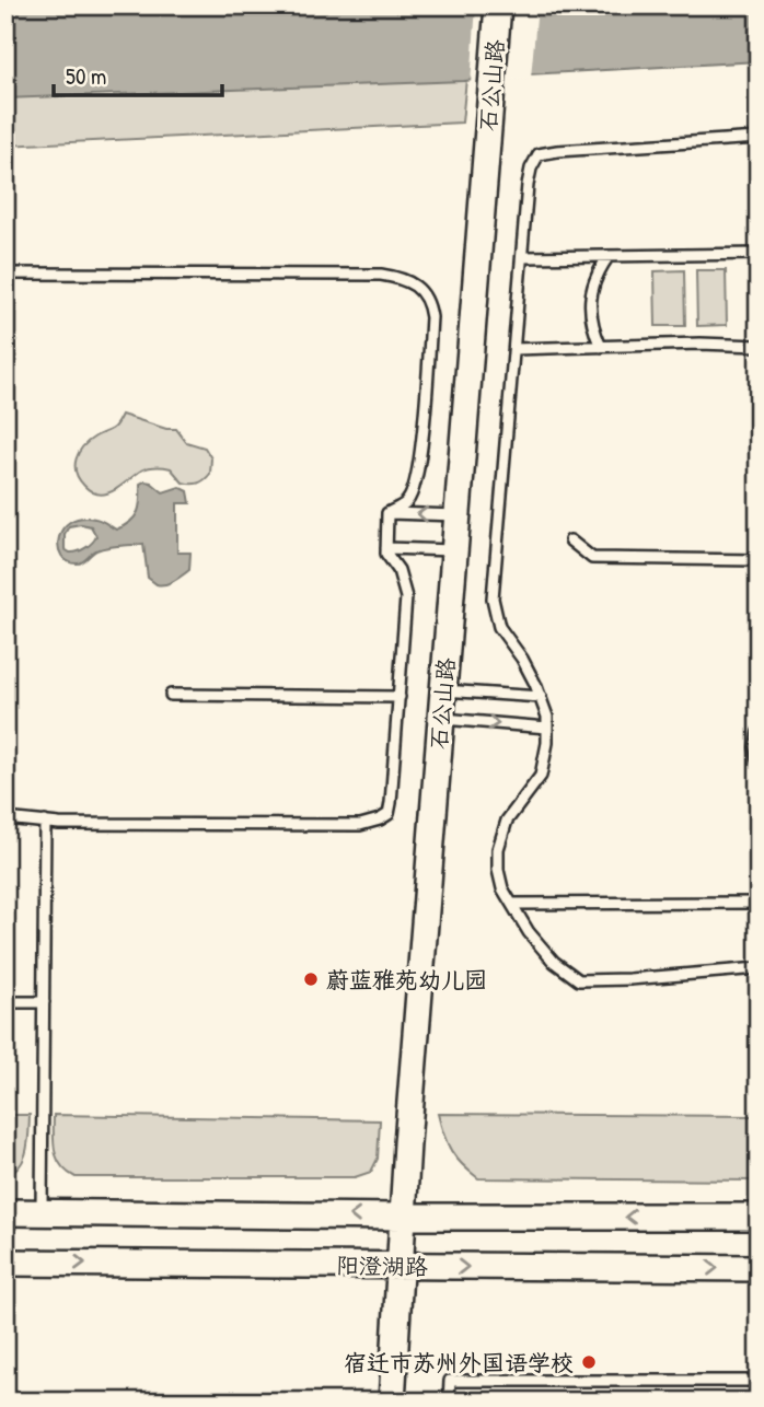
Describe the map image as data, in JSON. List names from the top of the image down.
{
  "streets": {
    "main road": ["石公山路", "阳澄湖路"]
  },
  "crossings": [
    ["石公山路", "阳澄湖路"]
  ],
  "places": ["蔚蓝雅苑幼儿园", "宿迁市苏州外国语学校"],
  "scale_bar": "50 m"
}
